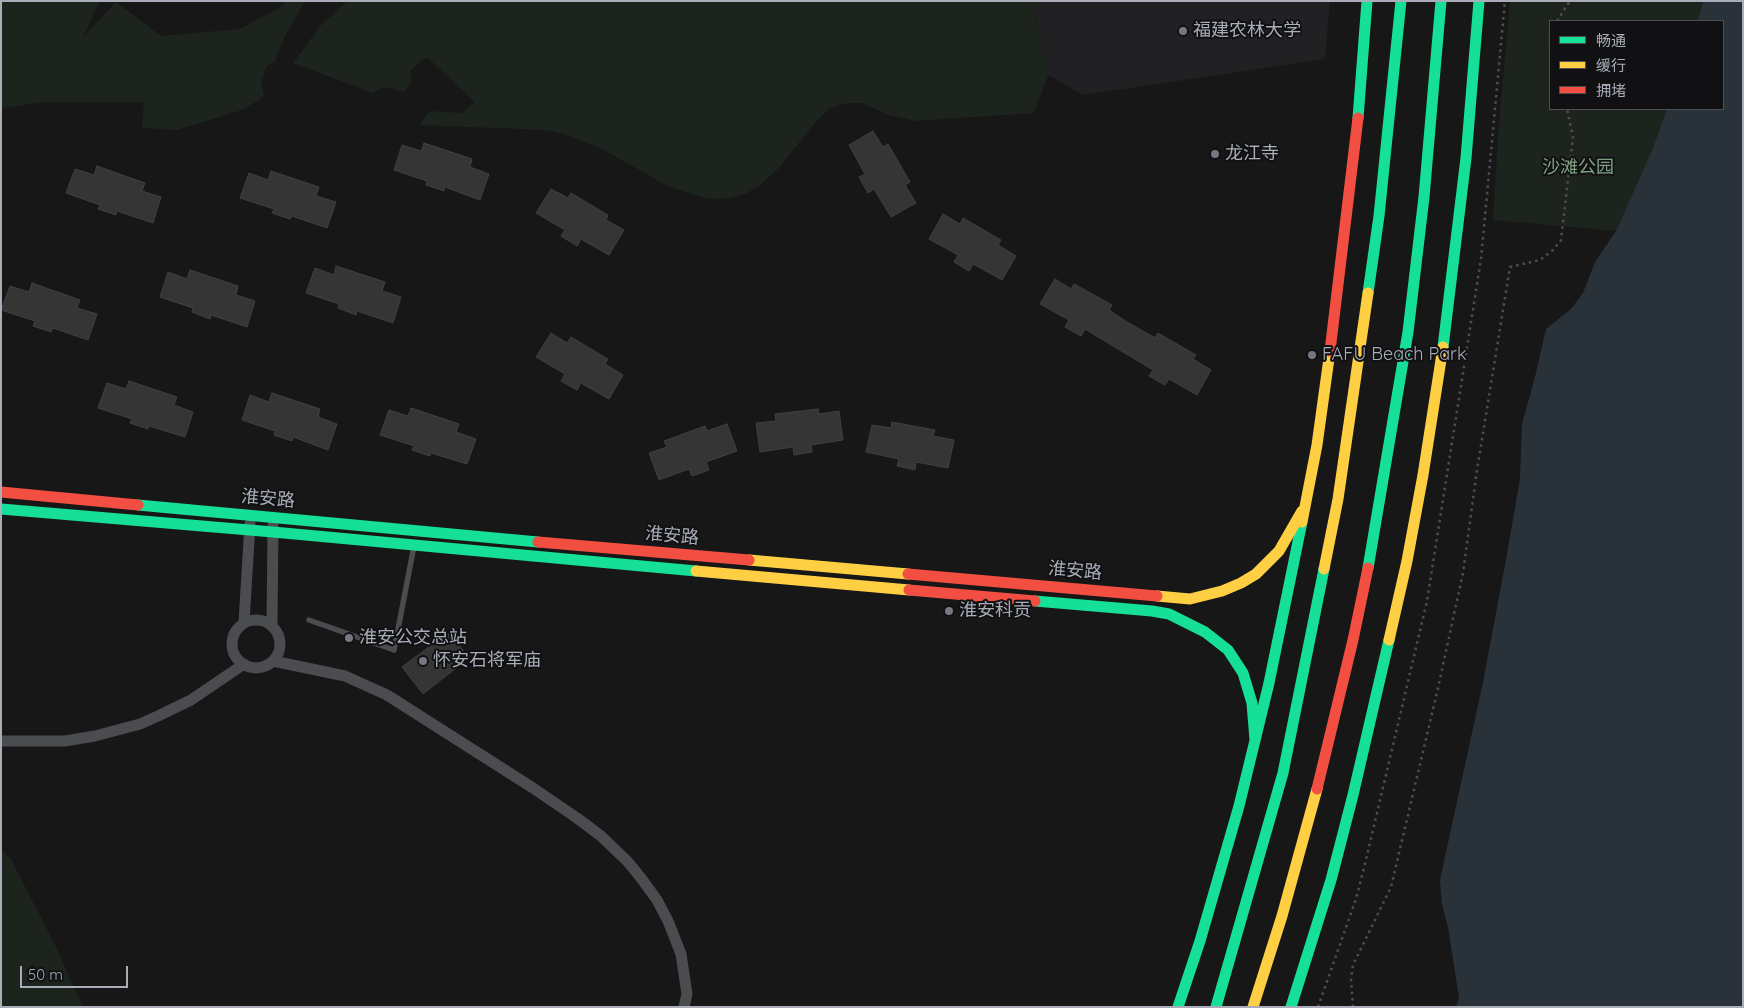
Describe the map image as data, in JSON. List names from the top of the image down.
{
  "streets": {
    "main road": ["淮安路"]
  },
  "parks": ["沙滩公园"],
  "places": [
    "福建农林大学",
    "龙江寺",
    "FAFU Beach Park",
    "淮安科贡",
    "淮安公交总站",
    "怀安石将军庙"
  ],
  "legend": ["畅通", "缓行", "拥堵"],
  "scale_bar": "50 m"
}
